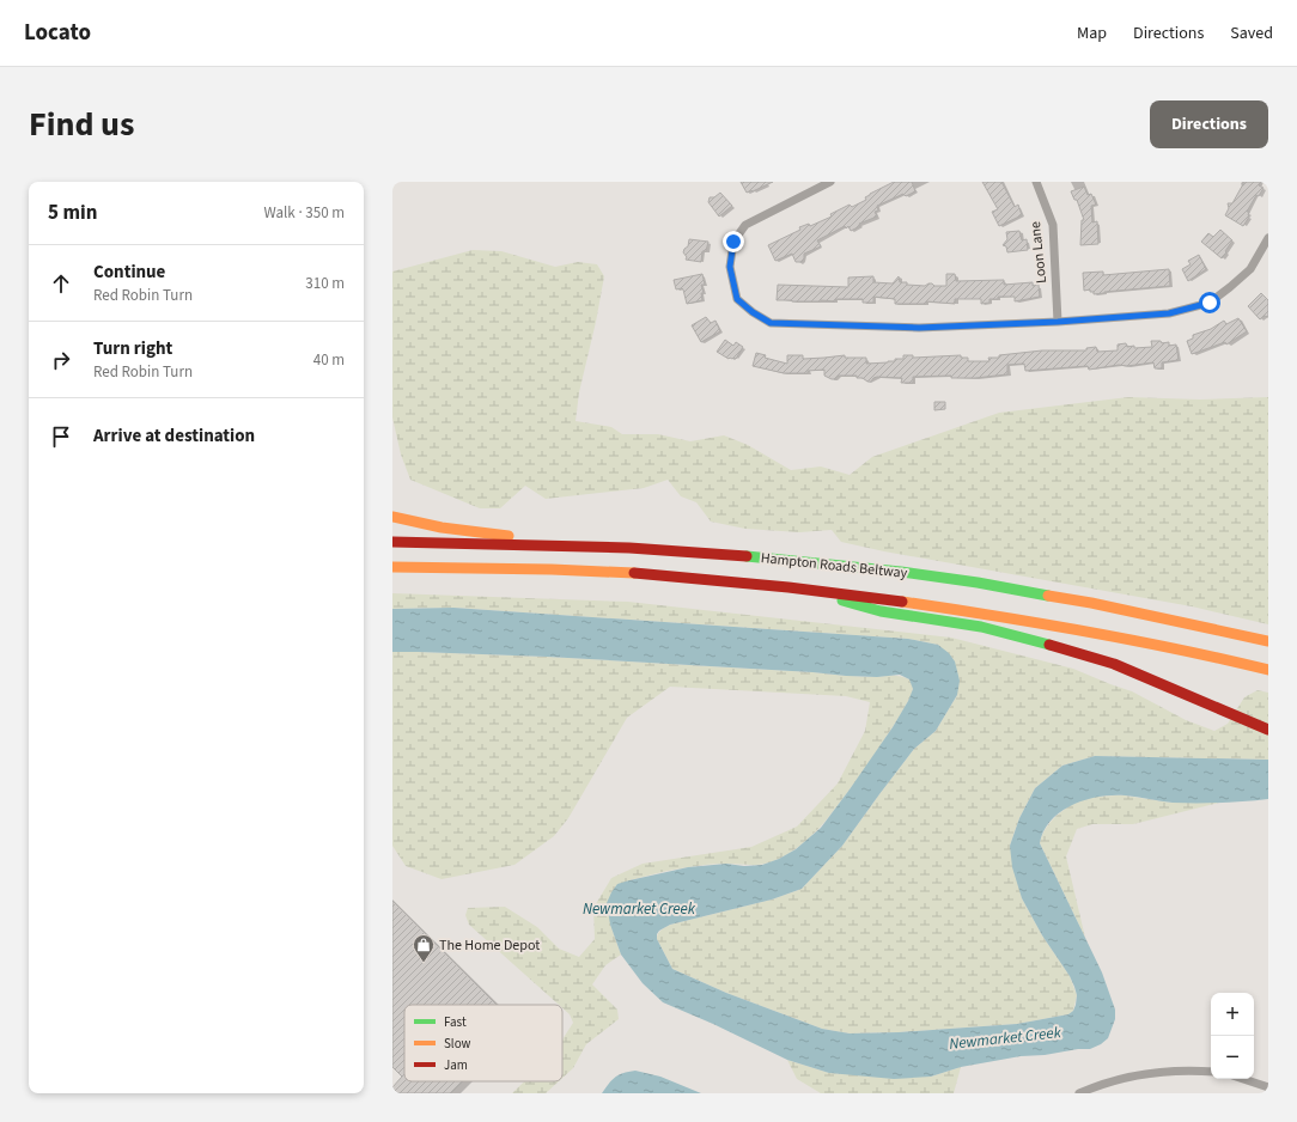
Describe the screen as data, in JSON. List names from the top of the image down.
{
  "streets": {
    "highway": ["Hampton Roads Beltway"],
    "street": ["Loon Lane"]
  },
  "water": ["Newmarket Creek"],
  "places": {
    "shop": ["The Home Depot"]
  },
  "legend": ["Fast", "Slow", "Jam"],
  "page": {
    "header": "Locato",
    "nav": ["Map", "Directions", "Saved"],
    "title": "Find us",
    "buttons": "Directions",
    "heading": ["5 min", "Walk · 350 m"],
    "list": [
      ["Continue", "Red Robin Turn", "310 m"],
      ["Turn right", "Red Robin Turn", "40 m"],
      "Arrive at destination"
    ],
    "map_buttons": ["+", "−"]
  }
}
